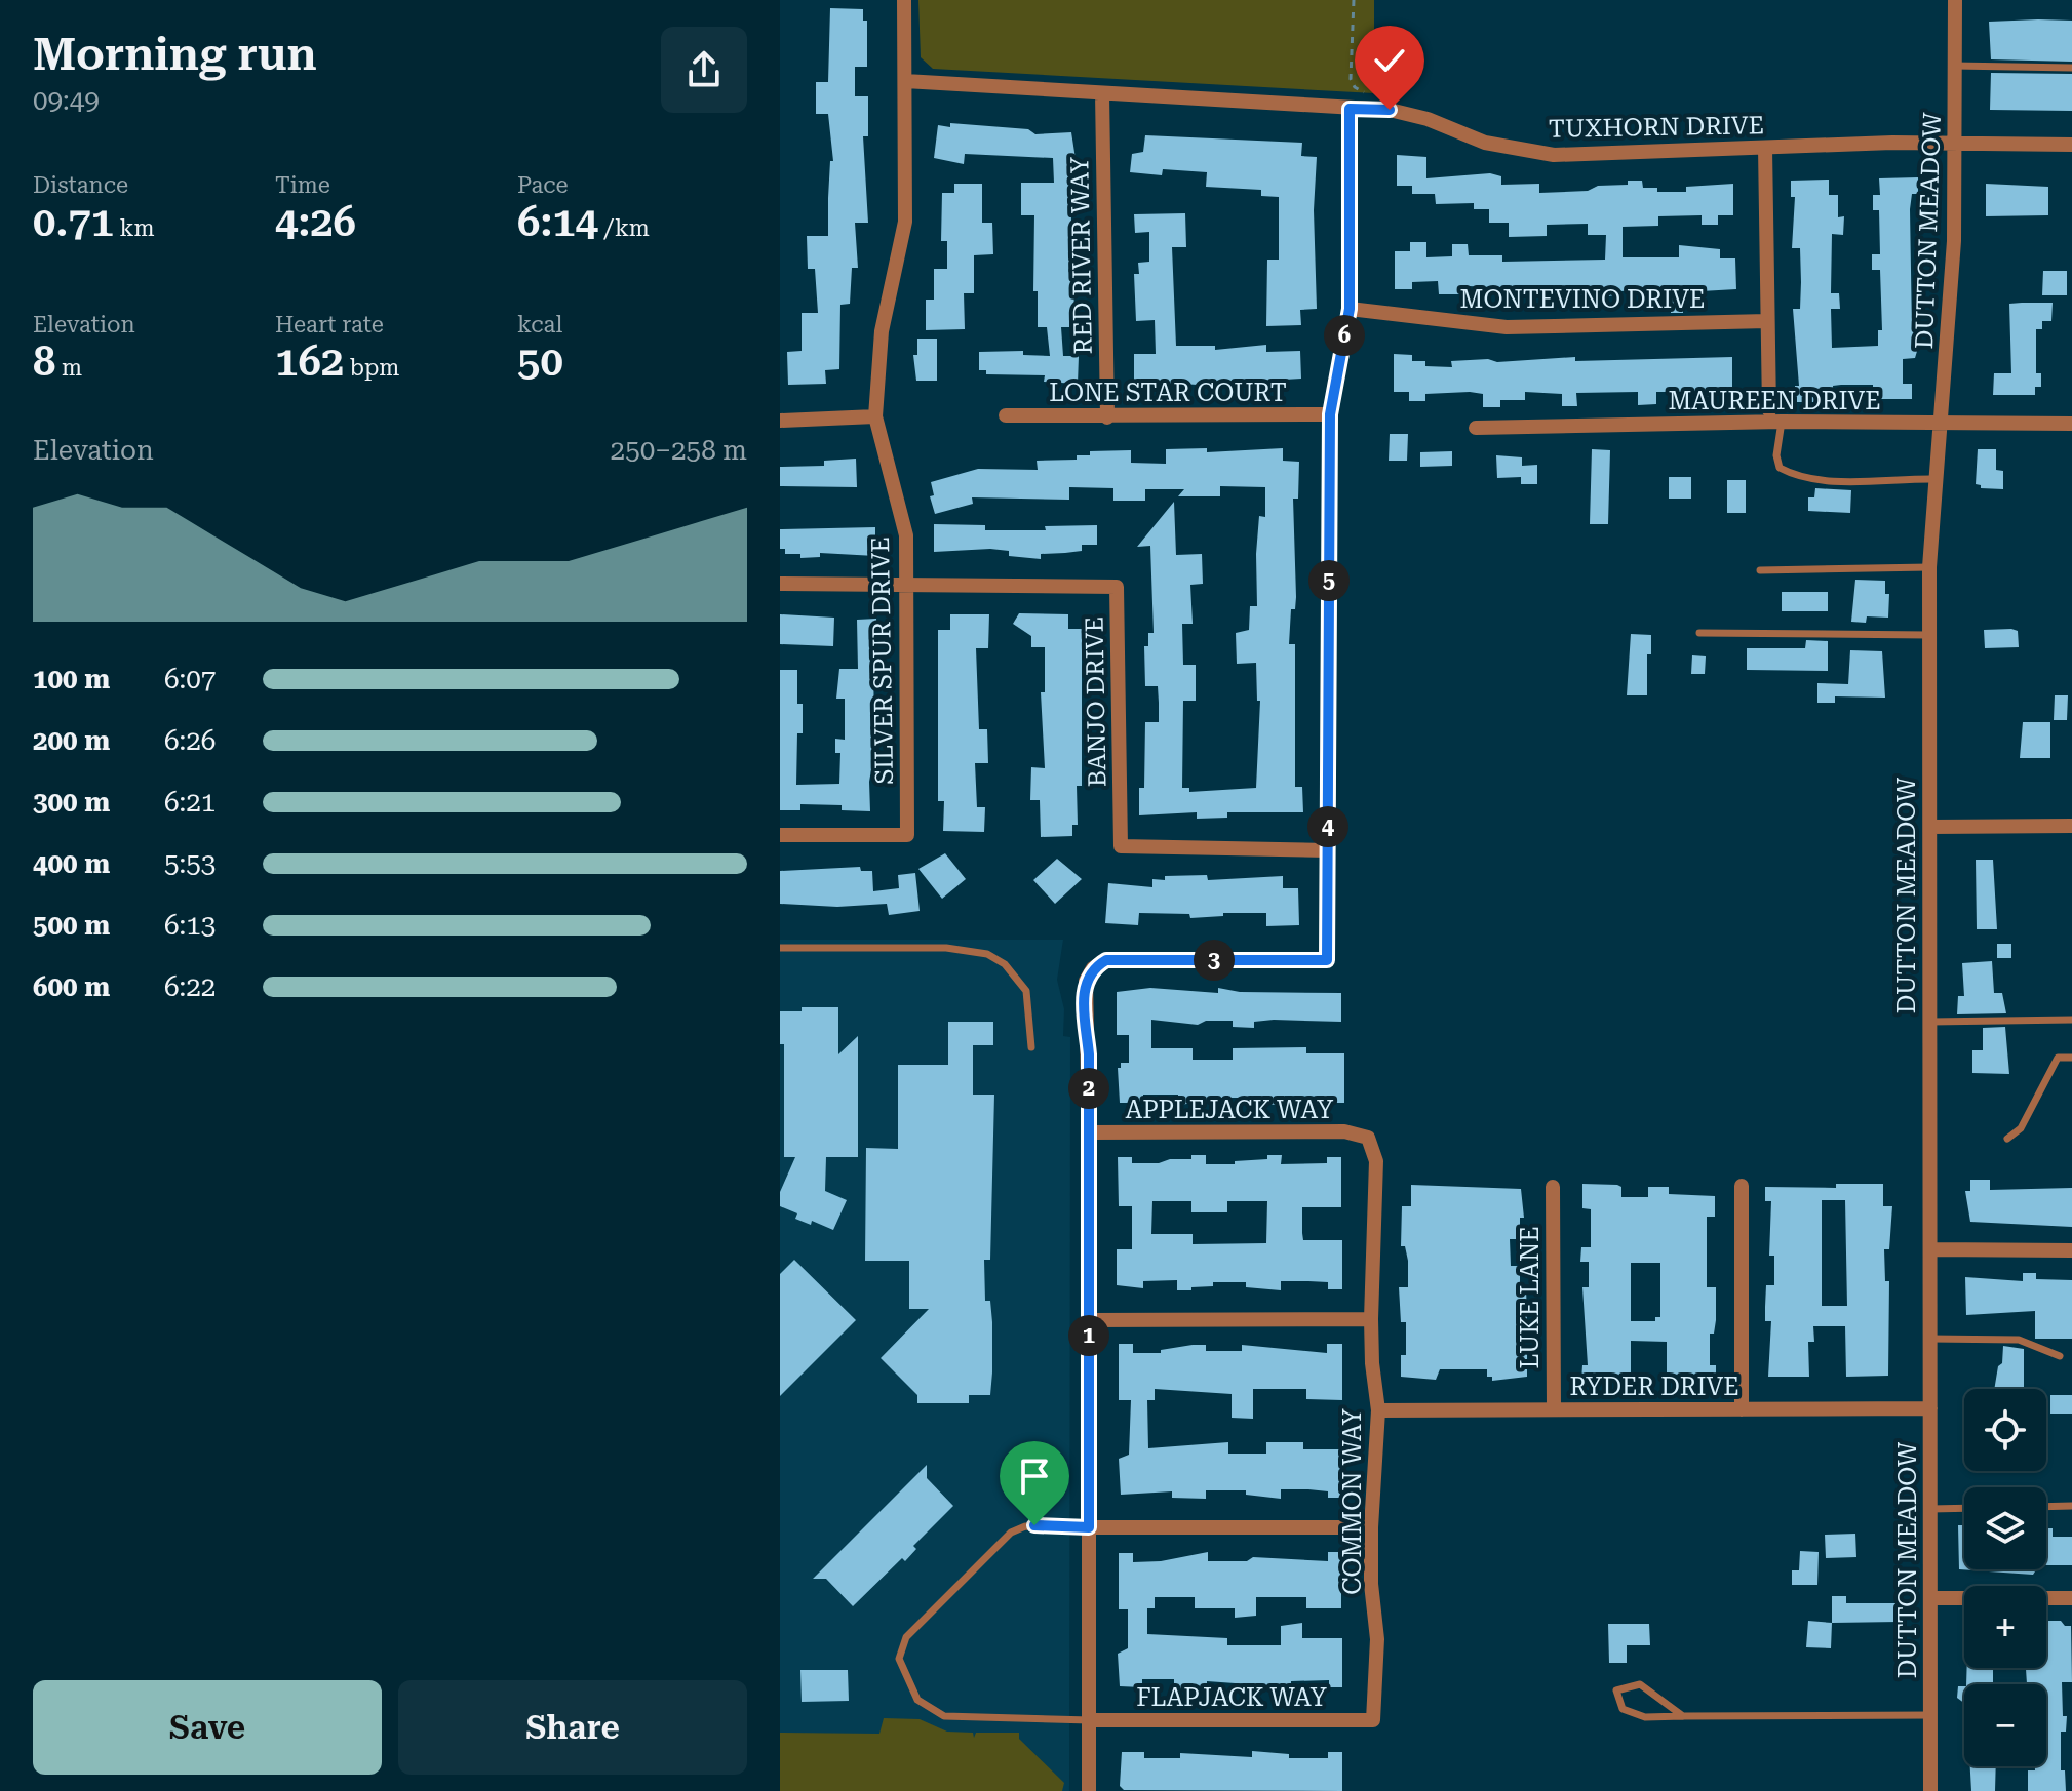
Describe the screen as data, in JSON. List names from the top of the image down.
{
  "streets": {
    "street": [
      "TUXHORN DRIVE",
      "DUTTON MEADOW",
      "RED RIVER WAY",
      "MONTEVINO DRIVE",
      "LONE STAR COURT",
      "MAUREEN DRIVE",
      "SILVER SPUR DRIVE",
      "BANJO DRIVE",
      "APPLEJACK WAY",
      "LUKE LANE",
      "RYDER DRIVE",
      "COMMON WAY",
      "FLAPJACK WAY"
    ]
  },
  "crossings": [
    ["TUXHORN DRIVE", "DUTTON MEADOW"],
    ["TUXHORN DRIVE", "RED RIVER WAY"],
    ["TUXHORN DRIVE", "SILVER SPUR DRIVE"],
    ["DUTTON MEADOW", "MAUREEN DRIVE"],
    ["DUTTON MEADOW", "RYDER DRIVE"],
    ["RED RIVER WAY", "LONE STAR COURT"],
    ["SILVER SPUR DRIVE", "BANJO DRIVE"],
    ["APPLEJACK WAY", "COMMON WAY"],
    ["LUKE LANE", "RYDER DRIVE"],
    ["RYDER DRIVE", "COMMON WAY"],
    ["COMMON WAY", "FLAPJACK WAY"]
  ],
  "page": {
    "heading": ["Morning run", "09:49"],
    "stats": [
      ["Distance", "0.71 km"],
      ["Time", "4:26"],
      ["Pace", "6:14 /km"],
      ["Elevation", "8 m"],
      ["Heart rate", "162 bpm"],
      ["kcal", "50"]
    ],
    "pins": [
      "6",
      "5",
      "4",
      "3",
      "2",
      "1"
    ],
    "chart": ["Elevation", "250–258 m"],
    "list": [
      {
        "name": "100 m",
        "note": "6:07"
      },
      {
        "name": "200 m",
        "note": "6:26"
      },
      {
        "name": "300 m",
        "note": "6:21"
      },
      {
        "name": "400 m",
        "note": "5:53"
      },
      {
        "name": "500 m",
        "note": "6:13"
      },
      {
        "name": "600 m",
        "note": "6:22"
      }
    ],
    "map_buttons": ["+", "−"],
    "buttons": ["Save", "Share"]
  }
}
